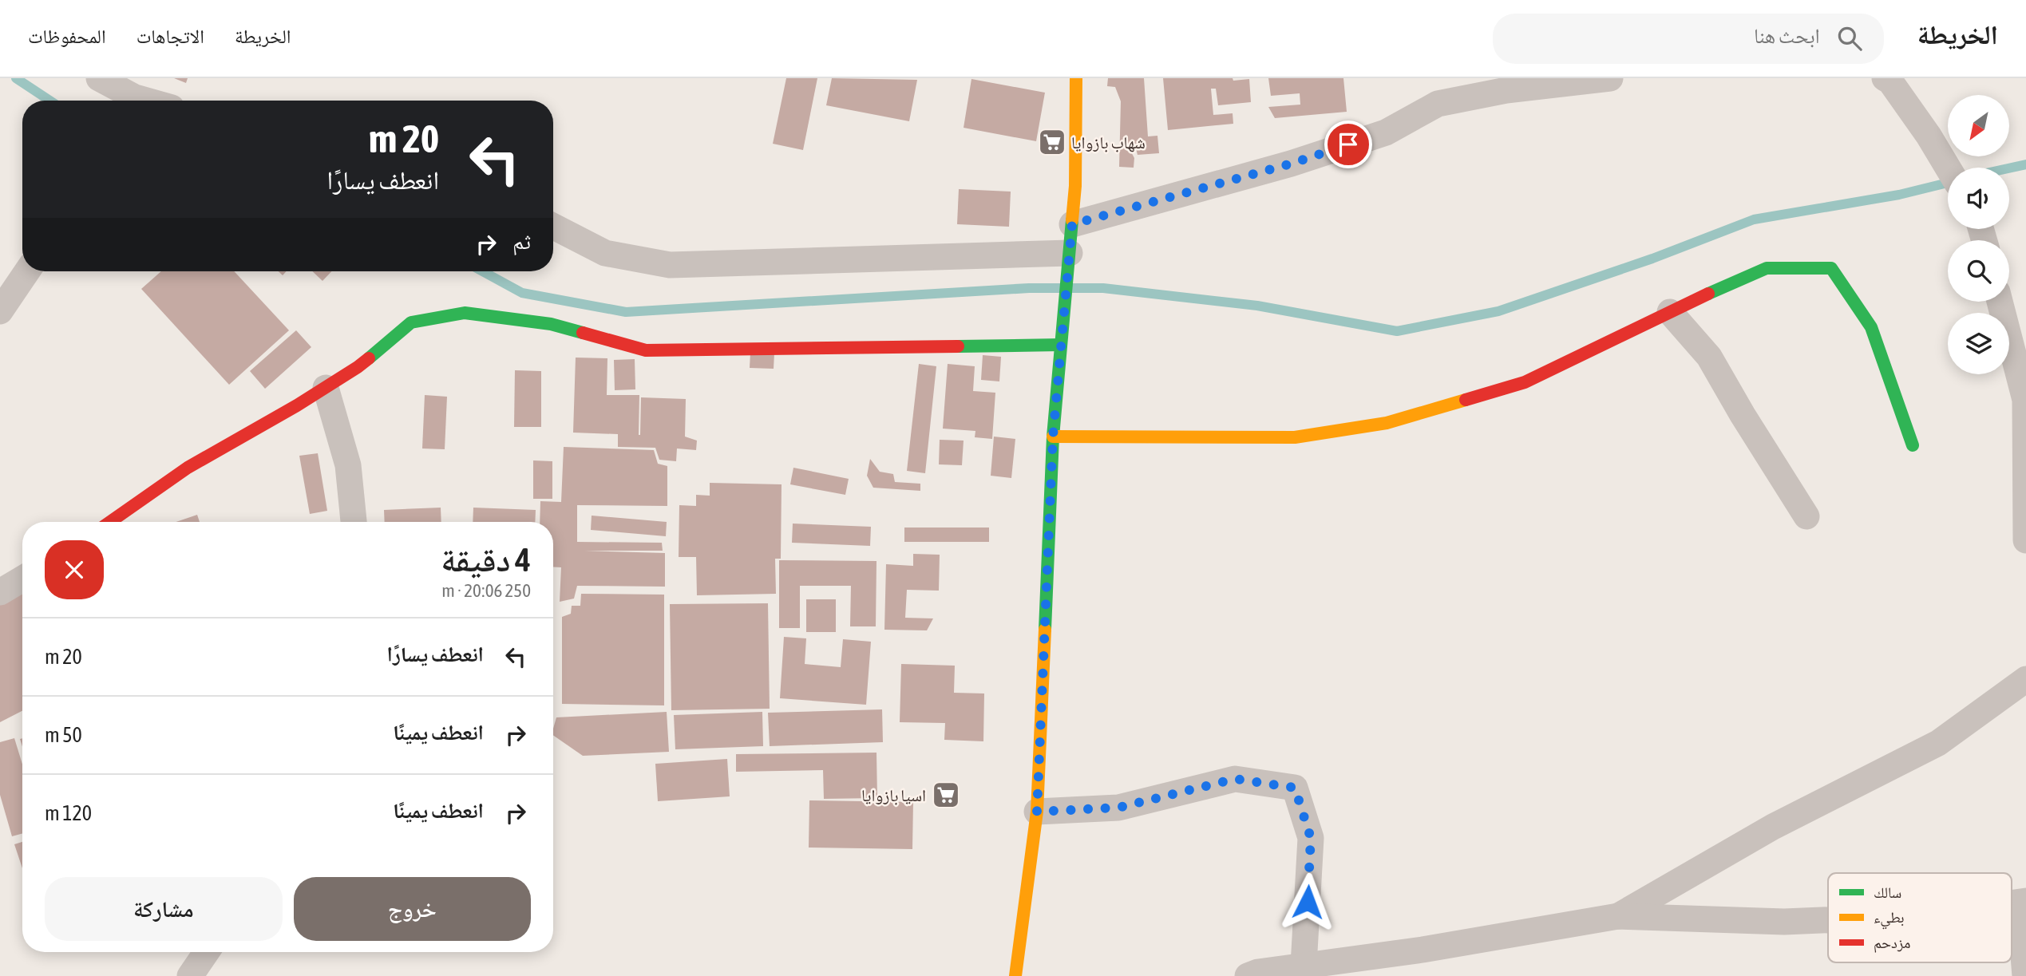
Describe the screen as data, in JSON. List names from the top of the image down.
{
  "places": {
    "supermarket": ["شهاب بازوايا", "اسيا بازوايا"]
  },
  "legend": ["سالك", "بطيء", "مزدحم"],
  "north": "bottom left",
  "page": {
    "header": "الخريطة",
    "search": "ابحث هنا",
    "nav": ["الخريطة", "الاتجاهات", "المحفوظات"],
    "turn": ["20 m", "انعطف يسارًا"],
    "then": "ثم",
    "heading": ["4 دقيقة", "250 m · 20:06"],
    "list": [
      {
        "name": "انعطف يسارًا",
        "value": "20 m"
      },
      {
        "name": "انعطف يمينًا",
        "value": "50 m"
      },
      {
        "name": "انعطف يمينًا",
        "value": "120 m"
      }
    ],
    "buttons": ["خروج", "مشاركة"]
  }
}
